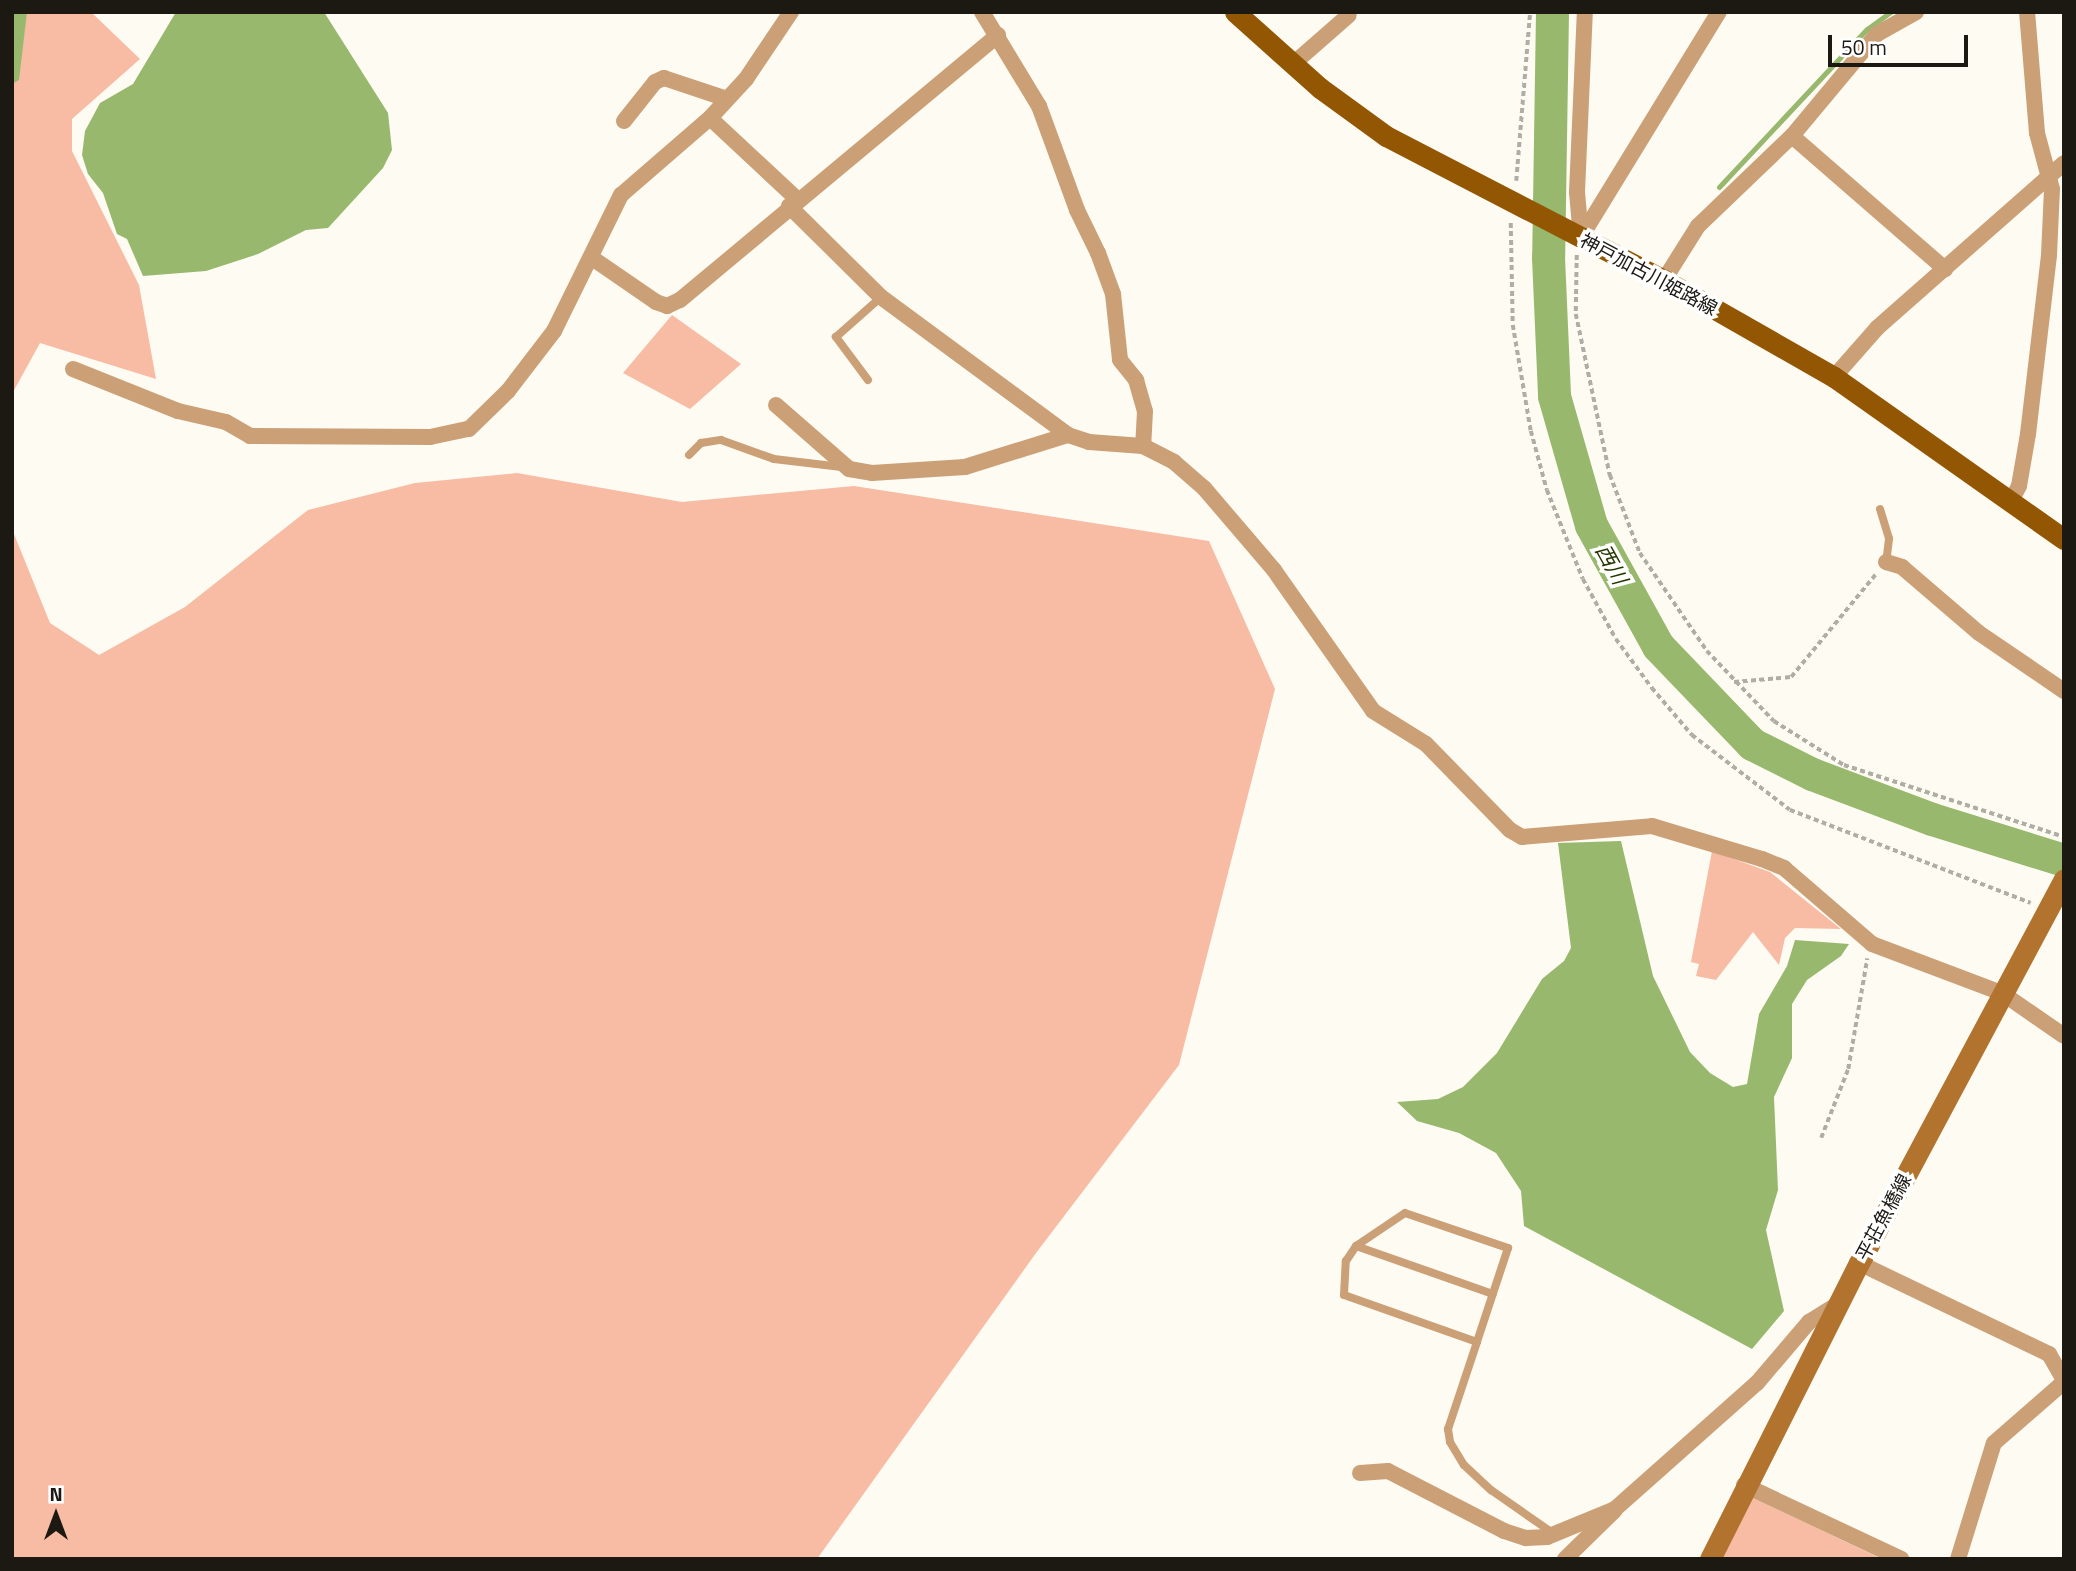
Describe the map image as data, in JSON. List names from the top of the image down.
{
  "streets": {
    "main road": ["神戸加古川姫路線", "平荘魚橋線"]
  },
  "water": ["西川"],
  "scale_bar": "50 m",
  "north": "top"
}
